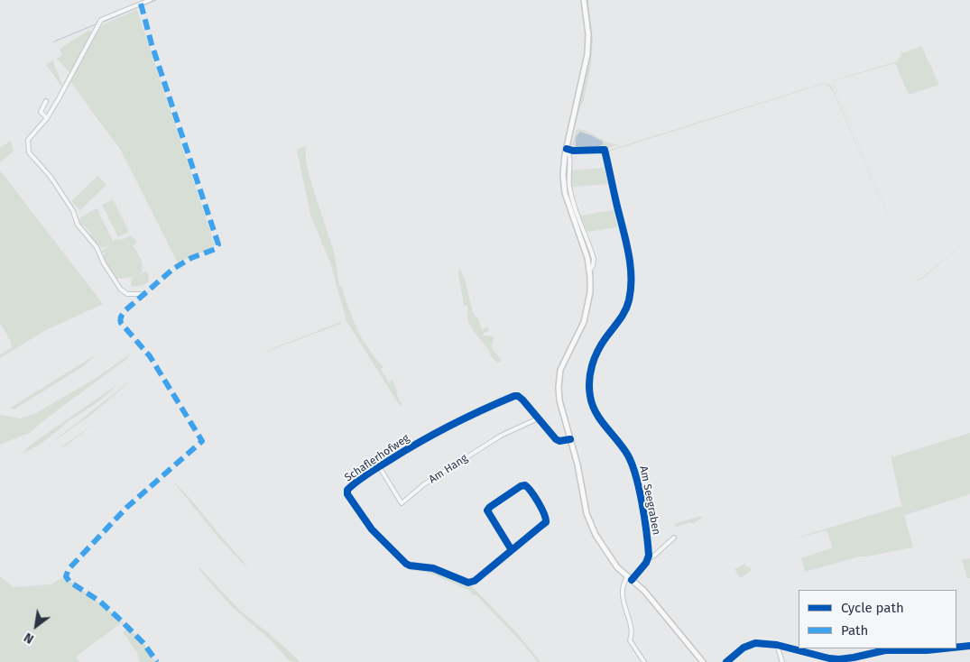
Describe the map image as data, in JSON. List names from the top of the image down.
{
  "streets": {
    "street": ["Schaflerhofweg", "Am Hang", "Am Seegraben"]
  },
  "crossings": [
    ["Schaflerhofweg", "Am Hang"]
  ],
  "legend": ["Cycle path", "Path"],
  "north": "bottom left"
}
